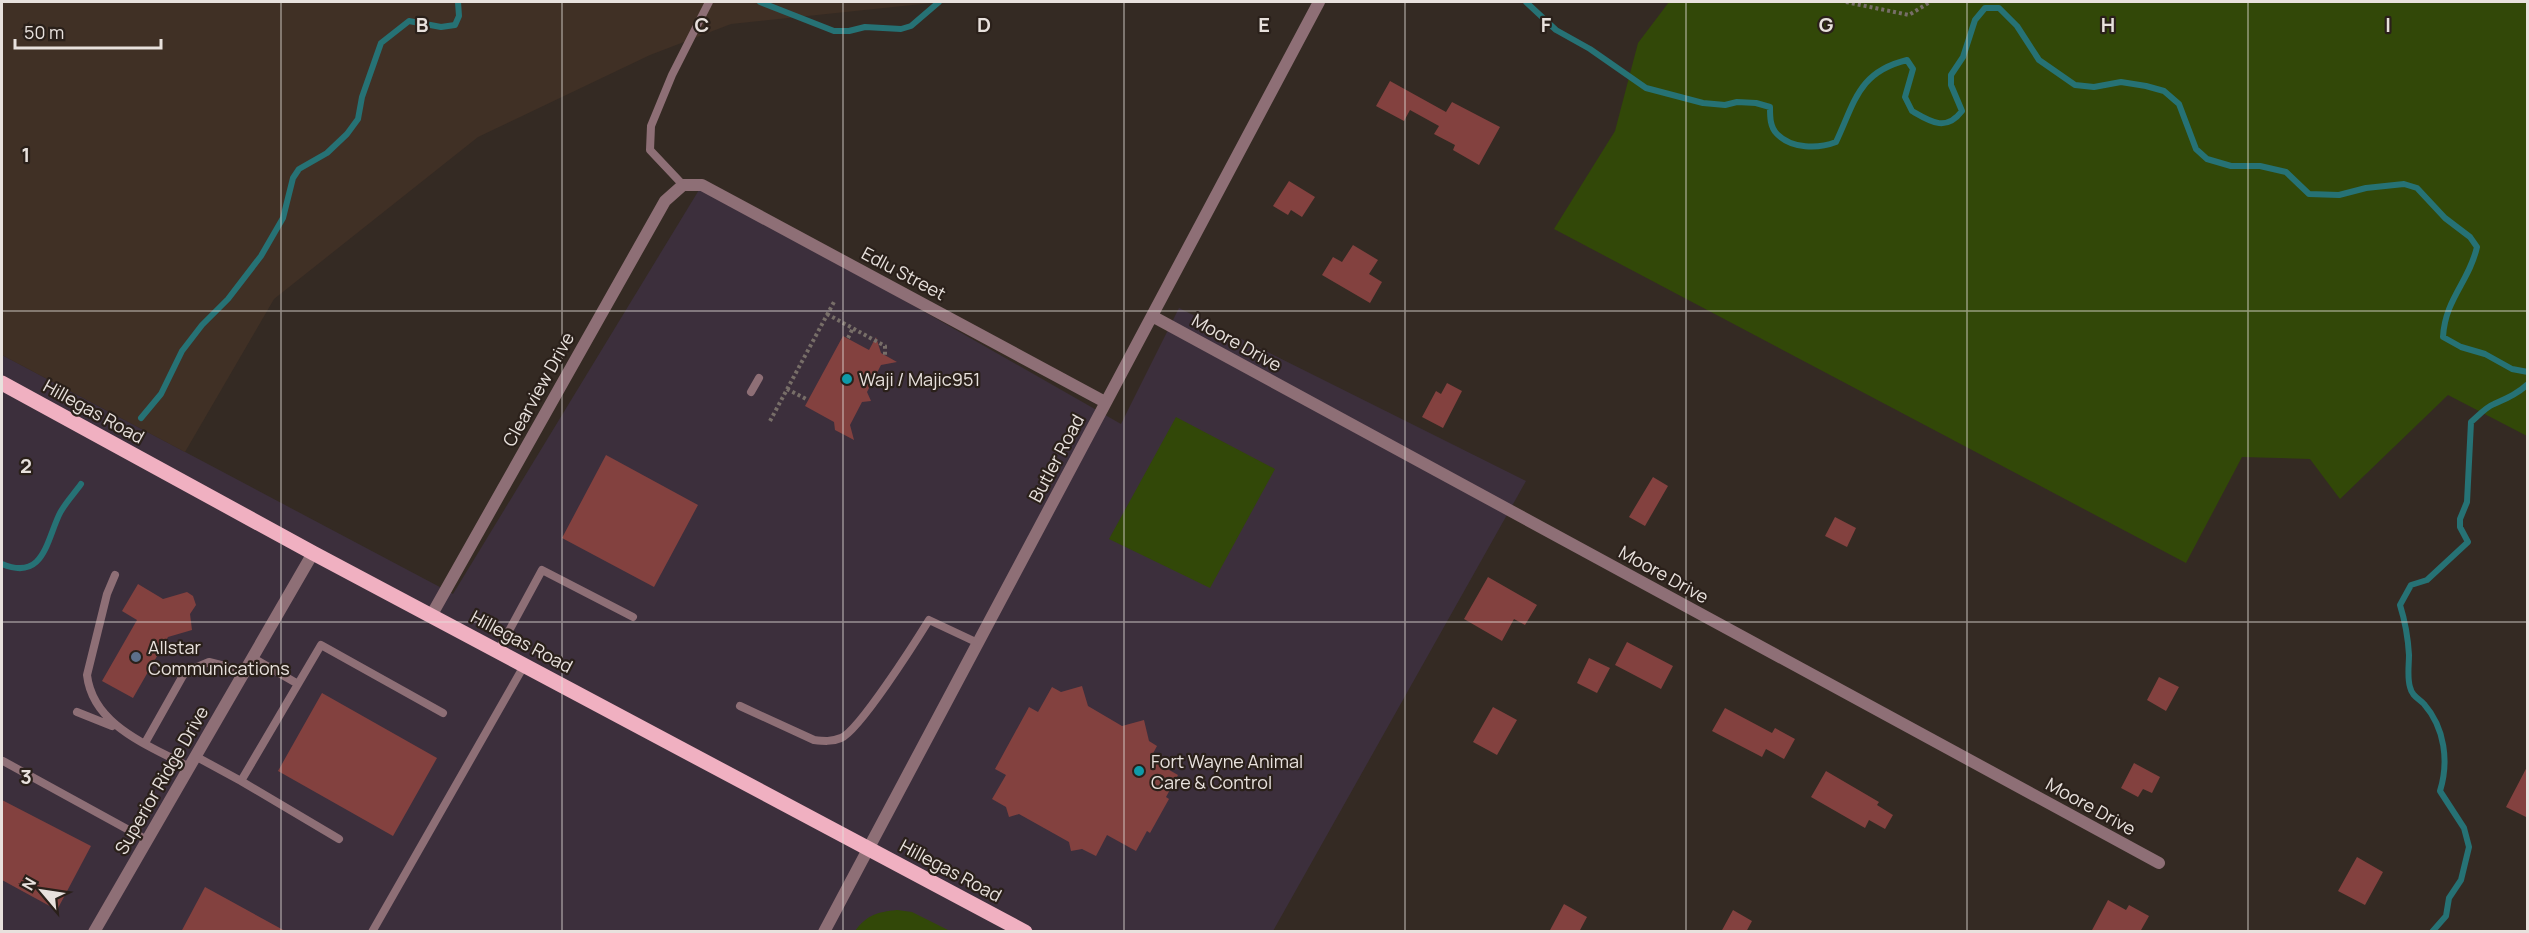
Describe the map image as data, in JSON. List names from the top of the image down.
{
  "streets": {
    "main road": ["Hillegas Road"],
    "street": [
      "Edlu Street",
      "Moore Drive",
      "Clearview Drive",
      "Butler Road",
      "Superior Ridge Drive"
    ]
  },
  "crossings": [
    ["Edlu Street", "Clearview Drive"],
    ["Edlu Street", "Butler Road"],
    ["Moore Drive", "Butler Road"],
    ["Clearview Drive", "Hillegas Road"],
    ["Hillegas Road", "Butler Road"],
    ["Hillegas Road", "Superior Ridge Drive"]
  ],
  "places": ["Waji / Majic951", "Allstar Communications", "Fort Wayne Animal Care & Control"],
  "scale_bar": "50 m",
  "north": "top left",
  "grid": {
    "columns": [
      "B",
      "C",
      "D",
      "E",
      "F",
      "G",
      "H",
      "I"
    ],
    "rows": ["1", "2", "3"]
  }
}
